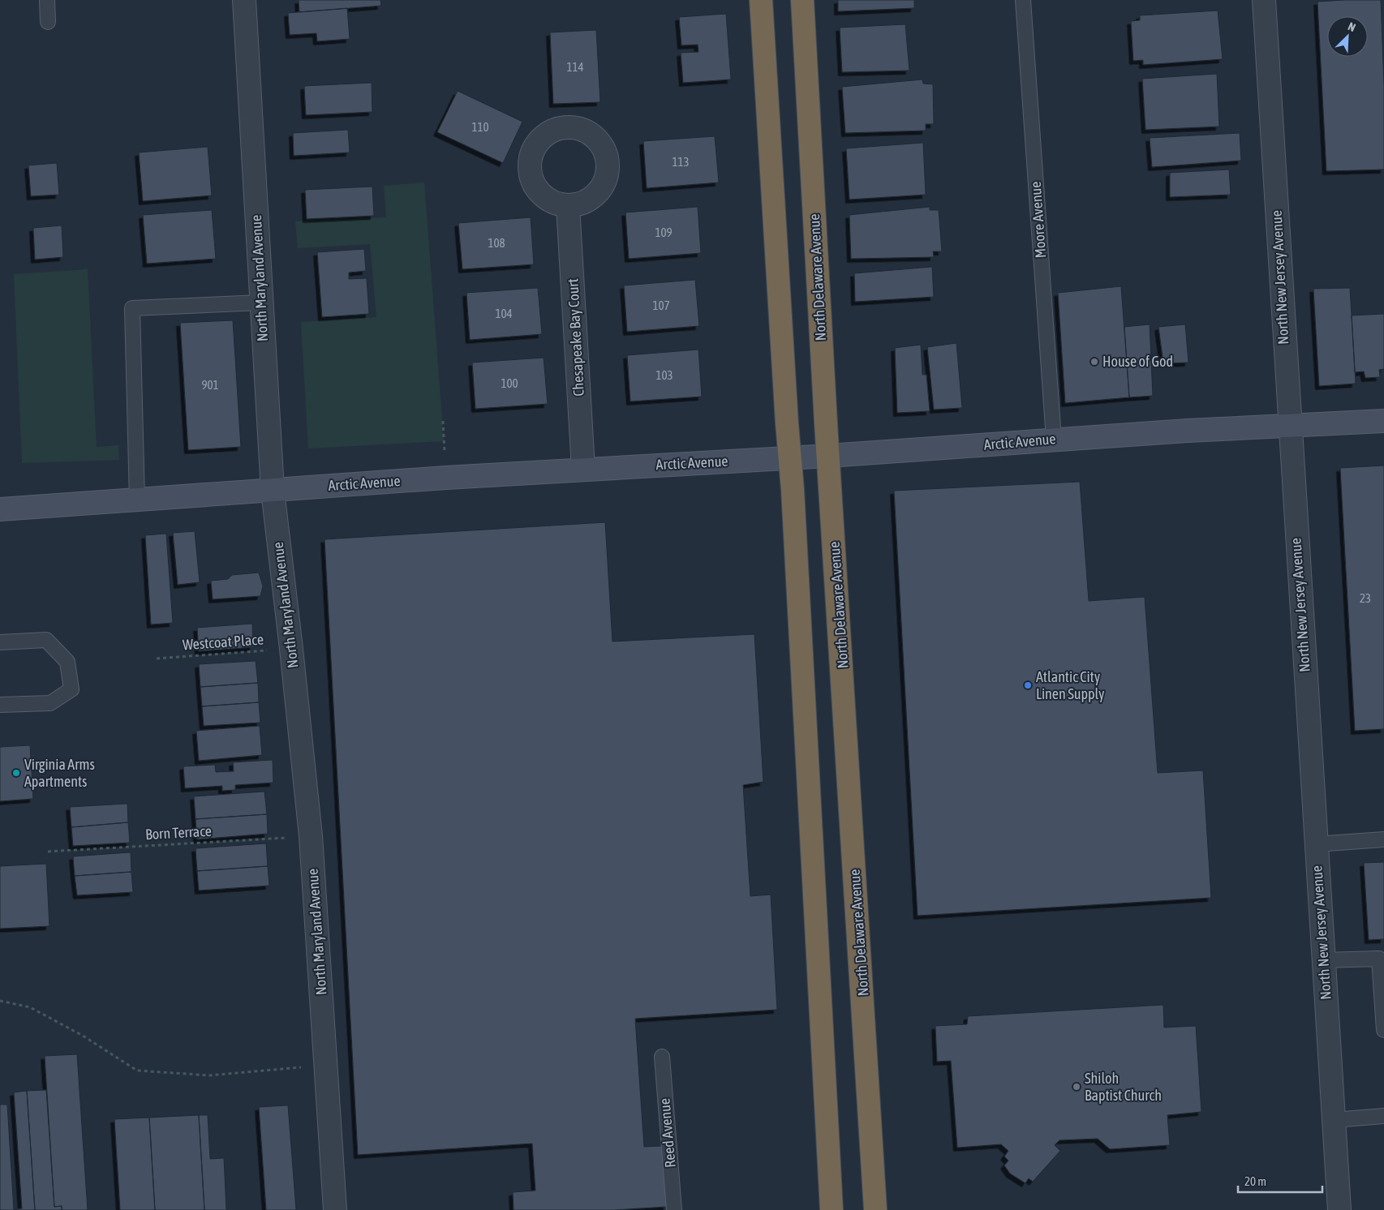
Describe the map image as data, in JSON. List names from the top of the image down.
{
  "streets": {
    "highway": ["North Delaware Avenue"],
    "street": [
      "North New Jersey Avenue",
      "North Maryland Avenue",
      "Chesapeake Bay Court",
      "Arctic Avenue"
    ],
    "lane": ["Moore Avenue", "Reed Avenue"],
    "path": ["Westcoat Place", "Born Terrace"]
  },
  "crossings": [
    ["Moore Avenue", "Arctic Avenue"],
    ["North Delaware Avenue", "Arctic Avenue"],
    ["North New Jersey Avenue", "Arctic Avenue"],
    ["North Maryland Avenue", "Arctic Avenue"],
    ["North Maryland Avenue", "Westcoat Place"],
    ["North Maryland Avenue", "Born Terrace"],
    ["Chesapeake Bay Court", "Arctic Avenue"]
  ],
  "places": [
    "House of God",
    "Atlantic City Linen Supply",
    "Virginia Arms Apartments",
    "Shiloh Baptist Church"
  ],
  "house_numbers": [
    "114",
    "110",
    "113",
    "109",
    "108",
    "107",
    "104",
    "103",
    "100",
    "901",
    "23"
  ],
  "scale_bar": "20 m",
  "north": "top right"
}
